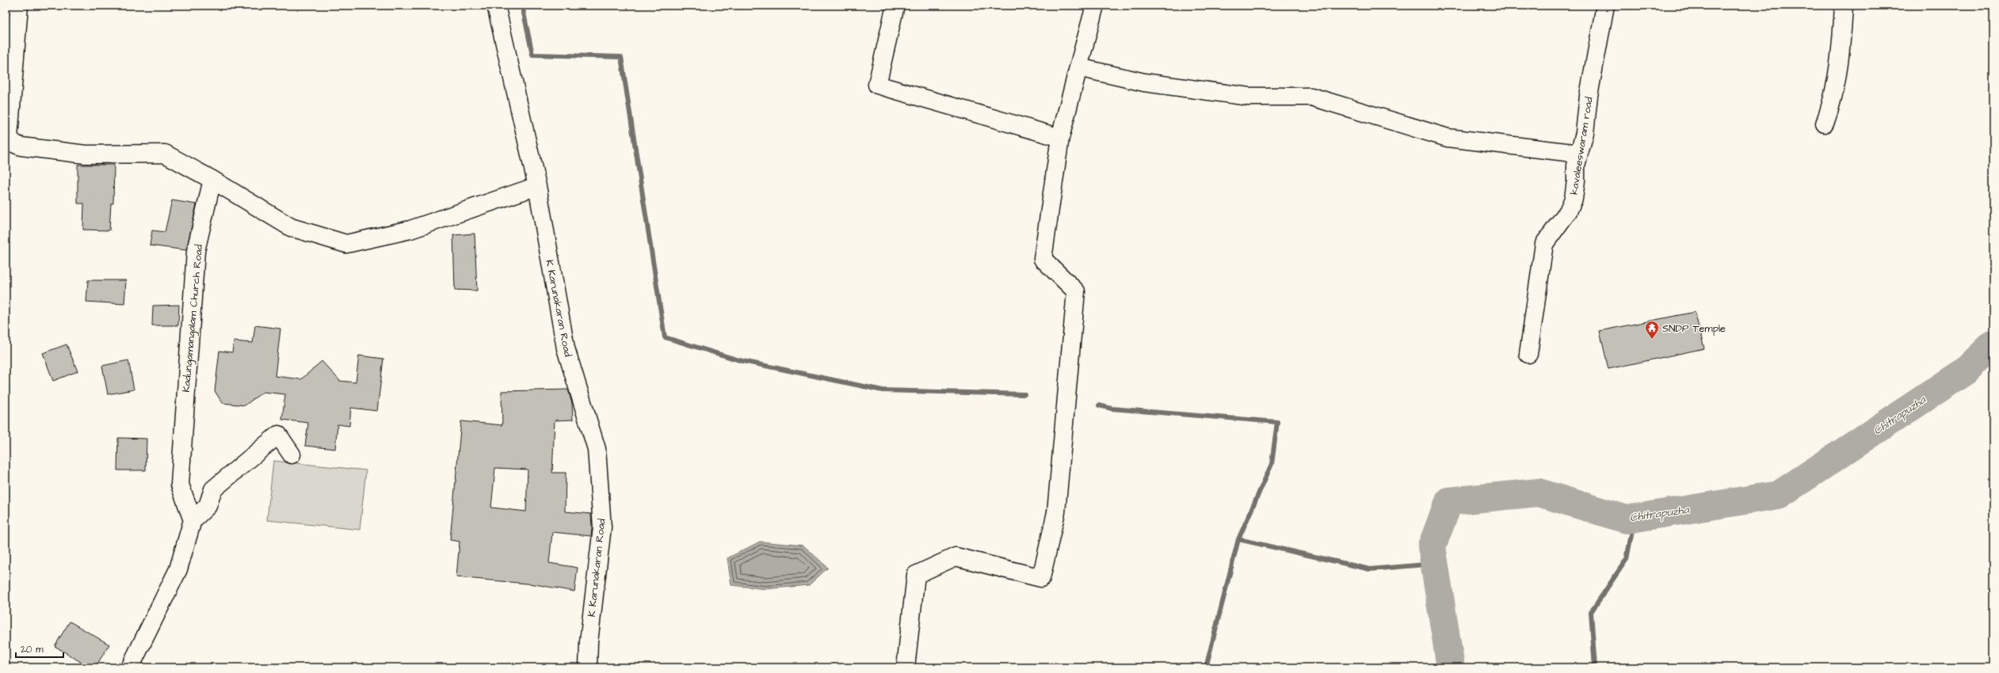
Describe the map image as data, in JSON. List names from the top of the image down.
{
  "streets": {
    "street": ["kavaleeswaram road", "K Karunakaran Road", "Kadungamangalam Church Road"]
  },
  "water": ["Chitrapuzha"],
  "places": {
    "temple": ["SNDP Temple"]
  },
  "scale_bar": "20 m"
}
